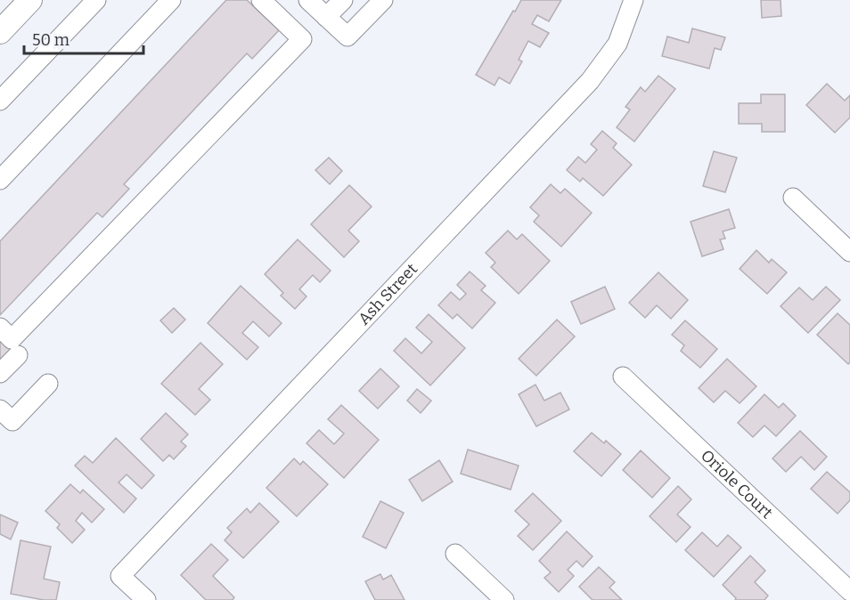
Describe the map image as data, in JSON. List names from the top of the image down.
{
  "streets": {
    "street": ["Ash Street", "Oriole Court"]
  },
  "scale_bar": "50 m"
}
